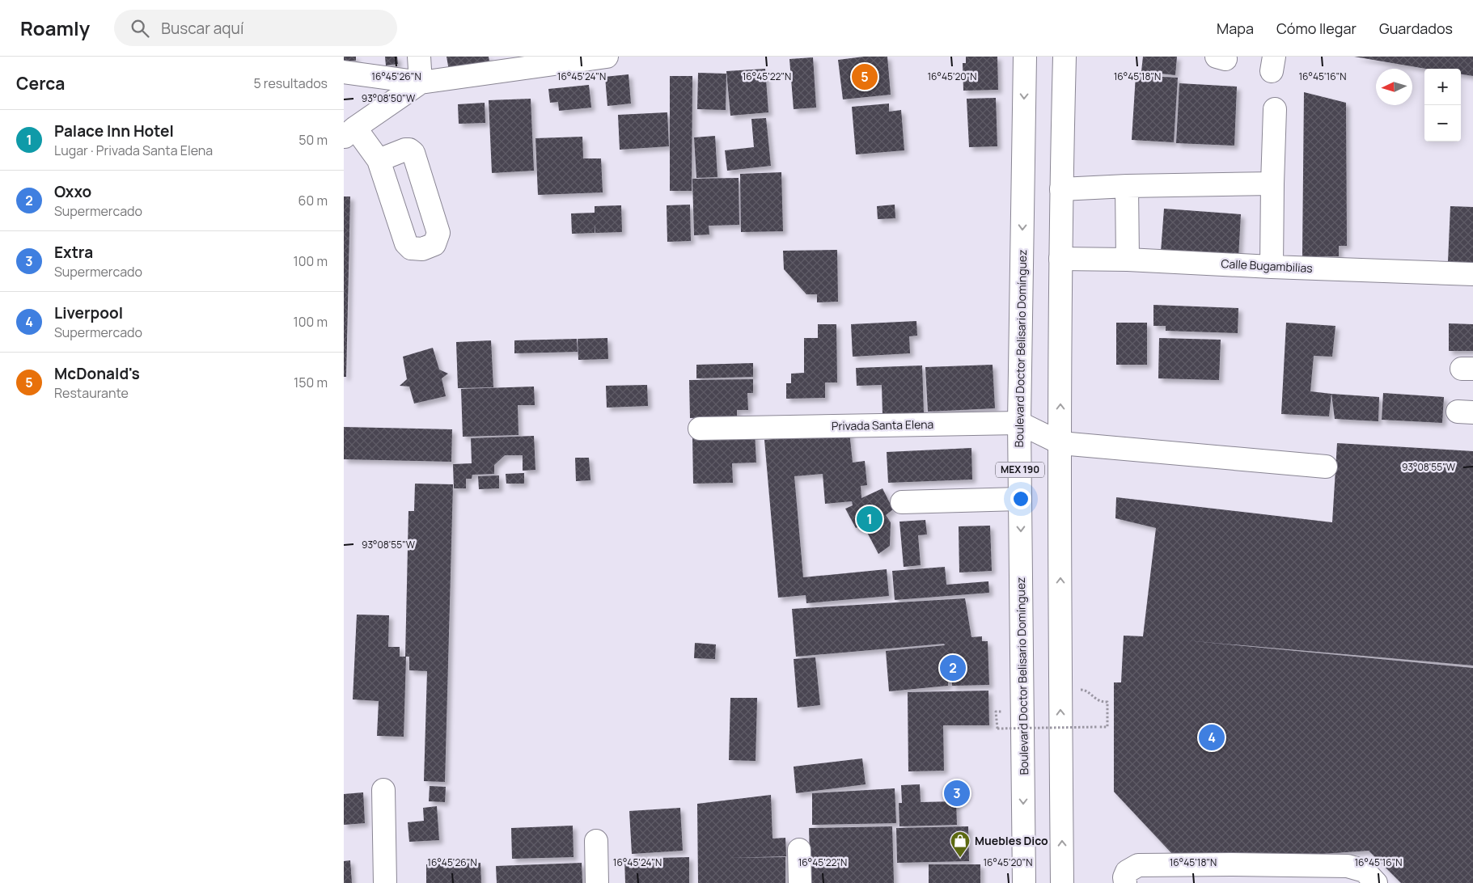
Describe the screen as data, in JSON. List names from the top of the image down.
{
  "streets": {
    "main road": [
      "Calle Bugambilias",
      "Boulevard Doctor Belisario Domínguez",
      "Privada Santa Elena",
      "MEX 190"
    ]
  },
  "crossings": [
    ["Calle Bugambilias", "MEX 190"],
    ["Boulevard Doctor Belisario Domínguez", "Privada Santa Elena"],
    ["Privada Santa Elena", "MEX 190"]
  ],
  "places": {
    "shop": ["Muebles Dico"]
  },
  "north": "left",
  "page": {
    "header": "Roamly",
    "search": "Buscar aquí",
    "nav": ["Mapa", "Cómo llegar", "Guardados"],
    "heading": ["Cerca", "5 resultados"],
    "pins": [
      "5",
      "1",
      "2",
      "4",
      "3"
    ],
    "map_buttons": ["+", "−"],
    "list": [
      {
        "mark": "1",
        "name": "Palace Inn Hotel",
        "note": "Lugar · Privada Santa Elena",
        "value": "50 m"
      },
      {
        "mark": "2",
        "name": "Oxxo",
        "note": "Supermercado",
        "value": "60 m"
      },
      {
        "mark": "3",
        "name": "Extra",
        "note": "Supermercado",
        "value": "100 m"
      },
      {
        "mark": "4",
        "name": "Liverpool",
        "note": "Supermercado",
        "value": "100 m"
      },
      {
        "mark": "5",
        "name": "McDonald's",
        "note": "Restaurante",
        "value": "150 m"
      }
    ]
  },
  "coordinates": [
    "16°45'26\"N",
    "16°45'24\"N",
    "16°45'22\"N",
    "16°45'20\"N",
    "16°45'18\"N",
    "16°45'16\"N",
    "93°08'50\"W",
    "93°08'55\"W"
  ]
}
